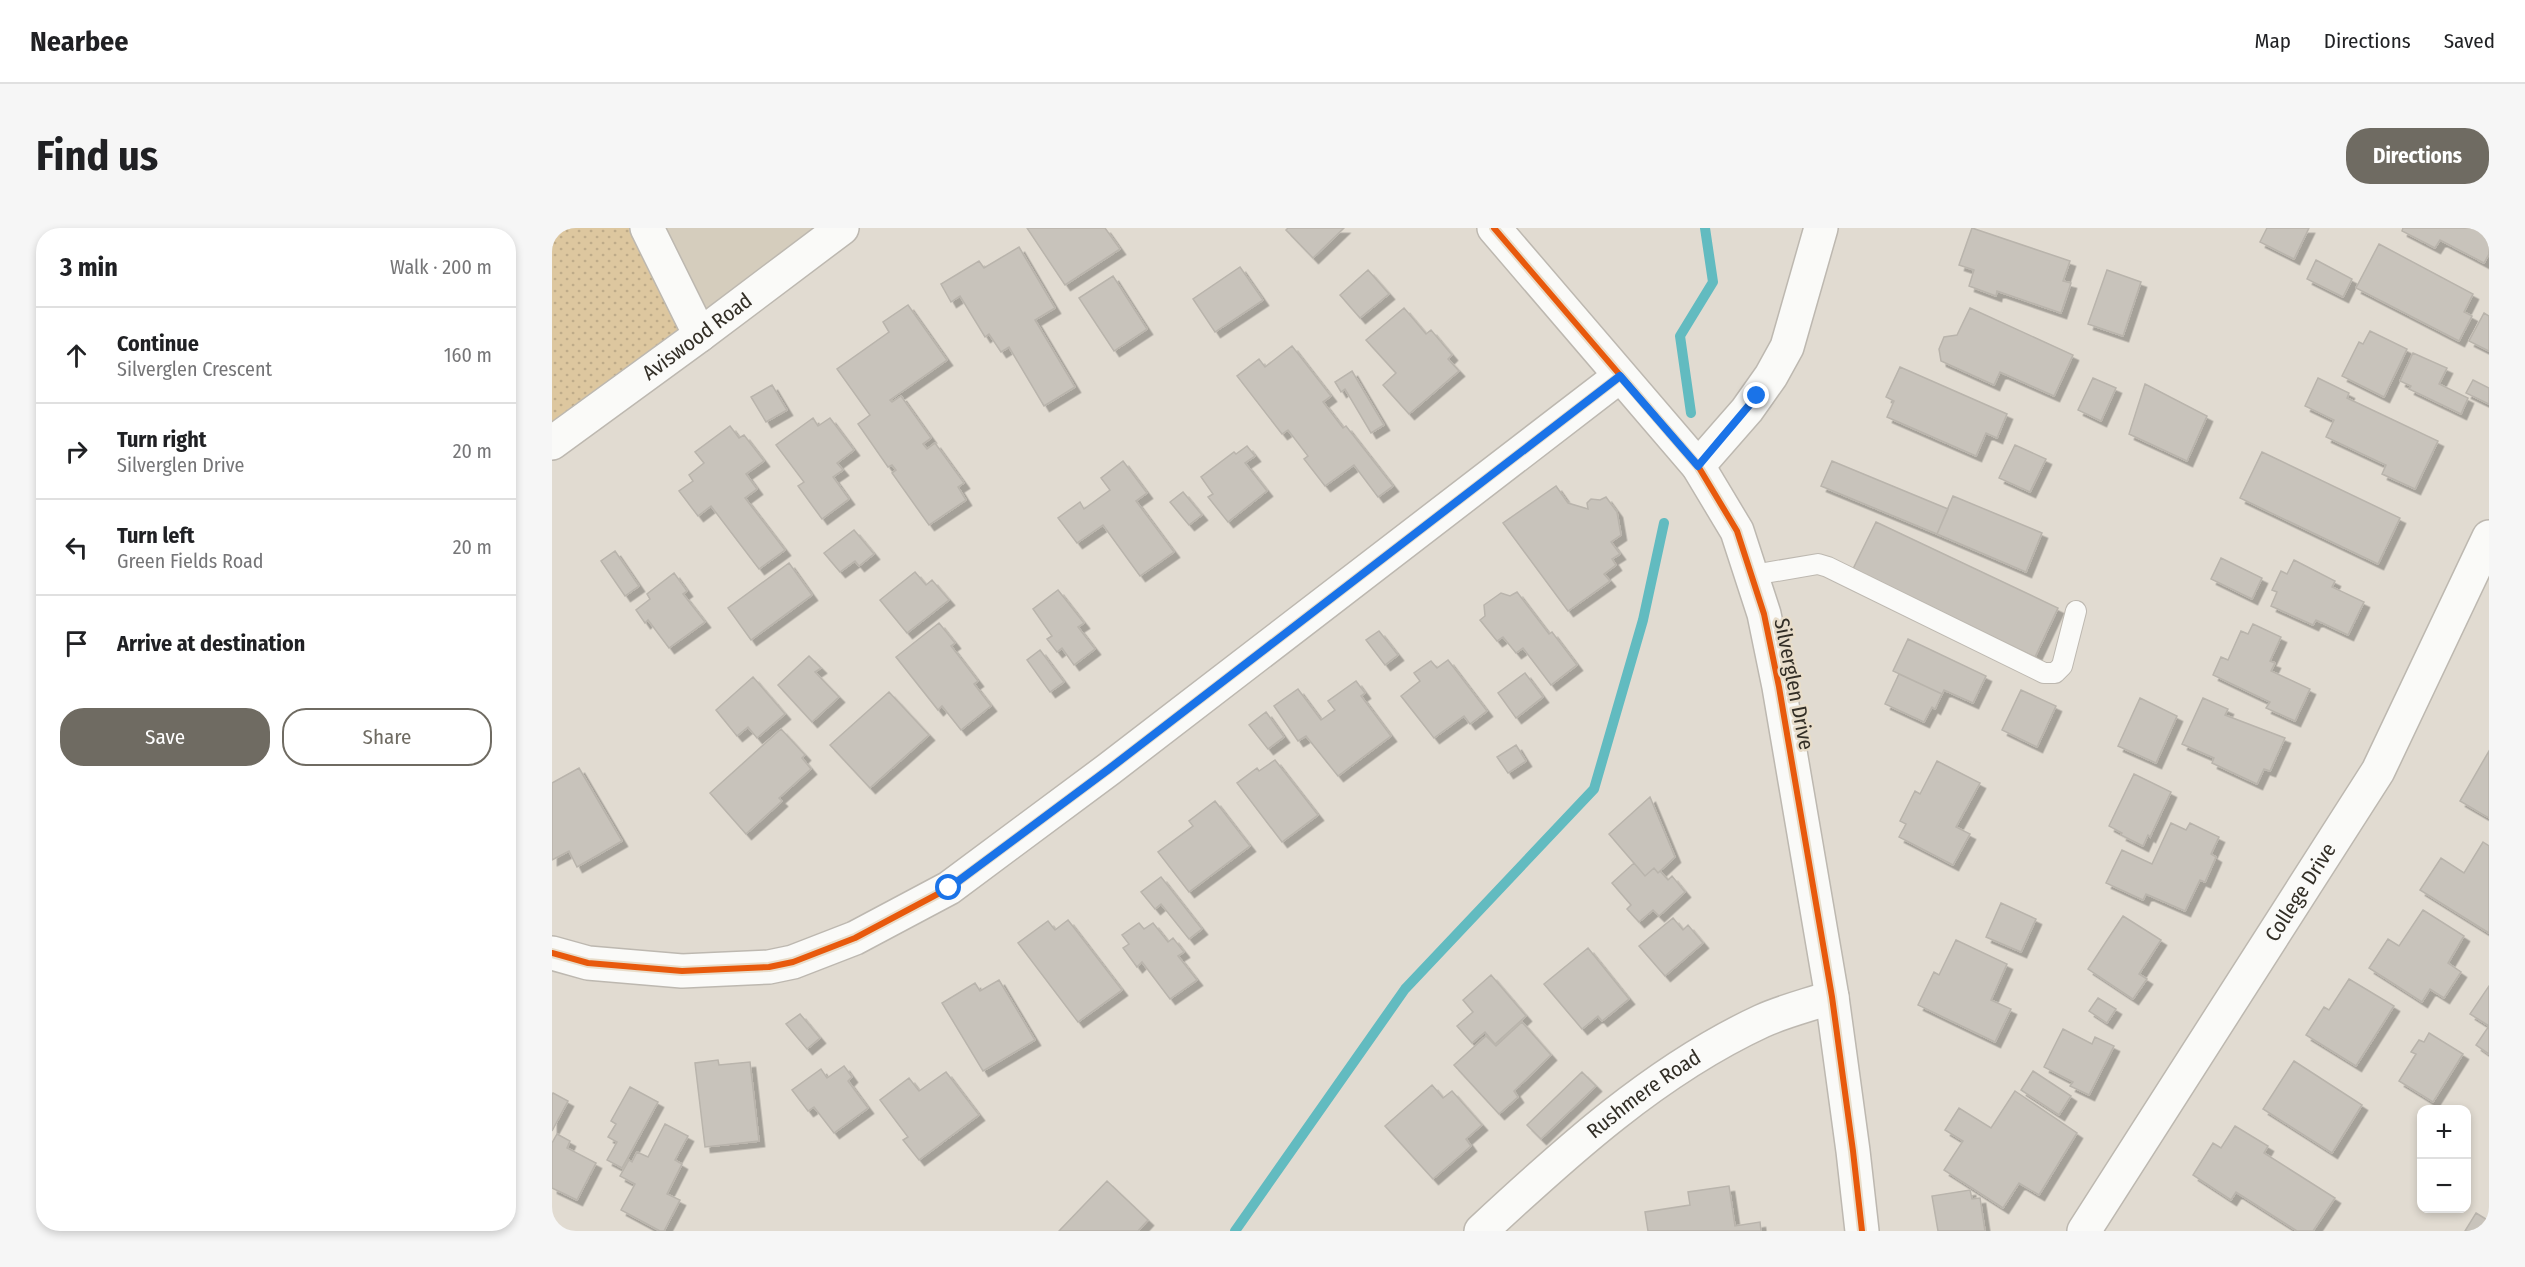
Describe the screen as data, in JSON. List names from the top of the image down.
{
  "streets": {
    "street": [
      "Aviswood Road",
      "Silverglen Drive",
      "College Drive",
      "Rushmere Road"
    ]
  },
  "crossings": [
    ["Silverglen Drive", "Rushmere Road"]
  ],
  "page": {
    "header": "Nearbee",
    "nav": ["Map", "Directions", "Saved"],
    "buttons": [
      "Directions",
      ["Save", "Share"]
    ],
    "title": "Find us",
    "heading": ["3 min", "Walk · 200 m"],
    "list": [
      ["Continue", "Silverglen Crescent", "160 m"],
      ["Turn right", "Silverglen Drive", "20 m"],
      ["Turn left", "Green Fields Road", "20 m"],
      "Arrive at destination"
    ],
    "map_buttons": ["+", "−"]
  }
}
